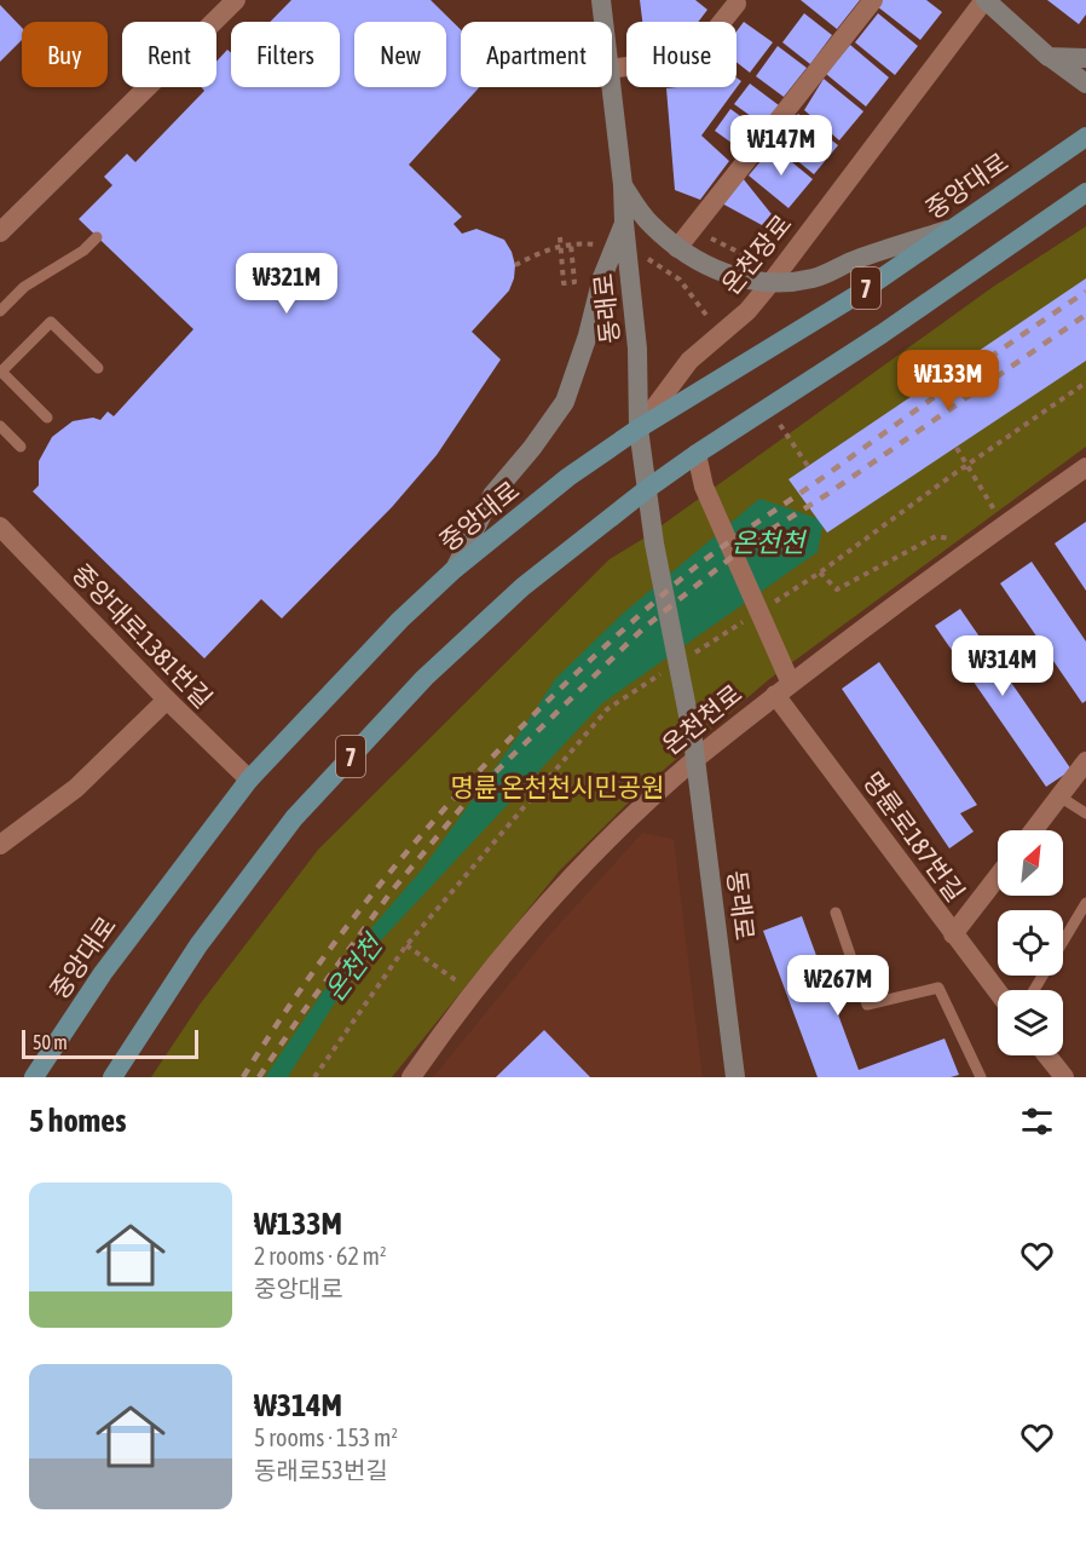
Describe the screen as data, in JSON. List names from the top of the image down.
{
  "streets": {
    "main road": ["중앙대로", "7", "동래로"],
    "street": [
      "온천장로",
      "중앙대로1381번길",
      "온천천로",
      "명륜로187번길"
    ]
  },
  "crossings": [
    ["중앙대로", "온천장로"],
    ["중앙대로", "동래로"],
    ["중앙대로", "중앙대로1381번길"],
    ["온천장로", "동래로"],
    ["7", "동래로"],
    ["7", "명륜로187번길"],
    ["동래로", "온천천로"],
    ["온천천로", "명륜로187번길"]
  ],
  "water": ["온천천"],
  "parks": ["명륜 온천천시민공원"],
  "scale_bar": "50 m",
  "north": "top right",
  "page": {
    "chip": [
      "Buy",
      "Rent",
      "Filters",
      "New",
      "Apartment",
      "House"
    ],
    "price": [
      "₩147M",
      "₩321M",
      "₩133M",
      "₩314M",
      "₩267M"
    ],
    "scale": "50 m",
    "heading": "5 homes",
    "list": [
      {
        "name": "₩133M",
        "note": "2 rooms · 62 m² · 중앙대로"
      },
      {
        "name": "₩314M",
        "note": "5 rooms · 153 m² · 동래로53번길"
      }
    ]
  }
}
